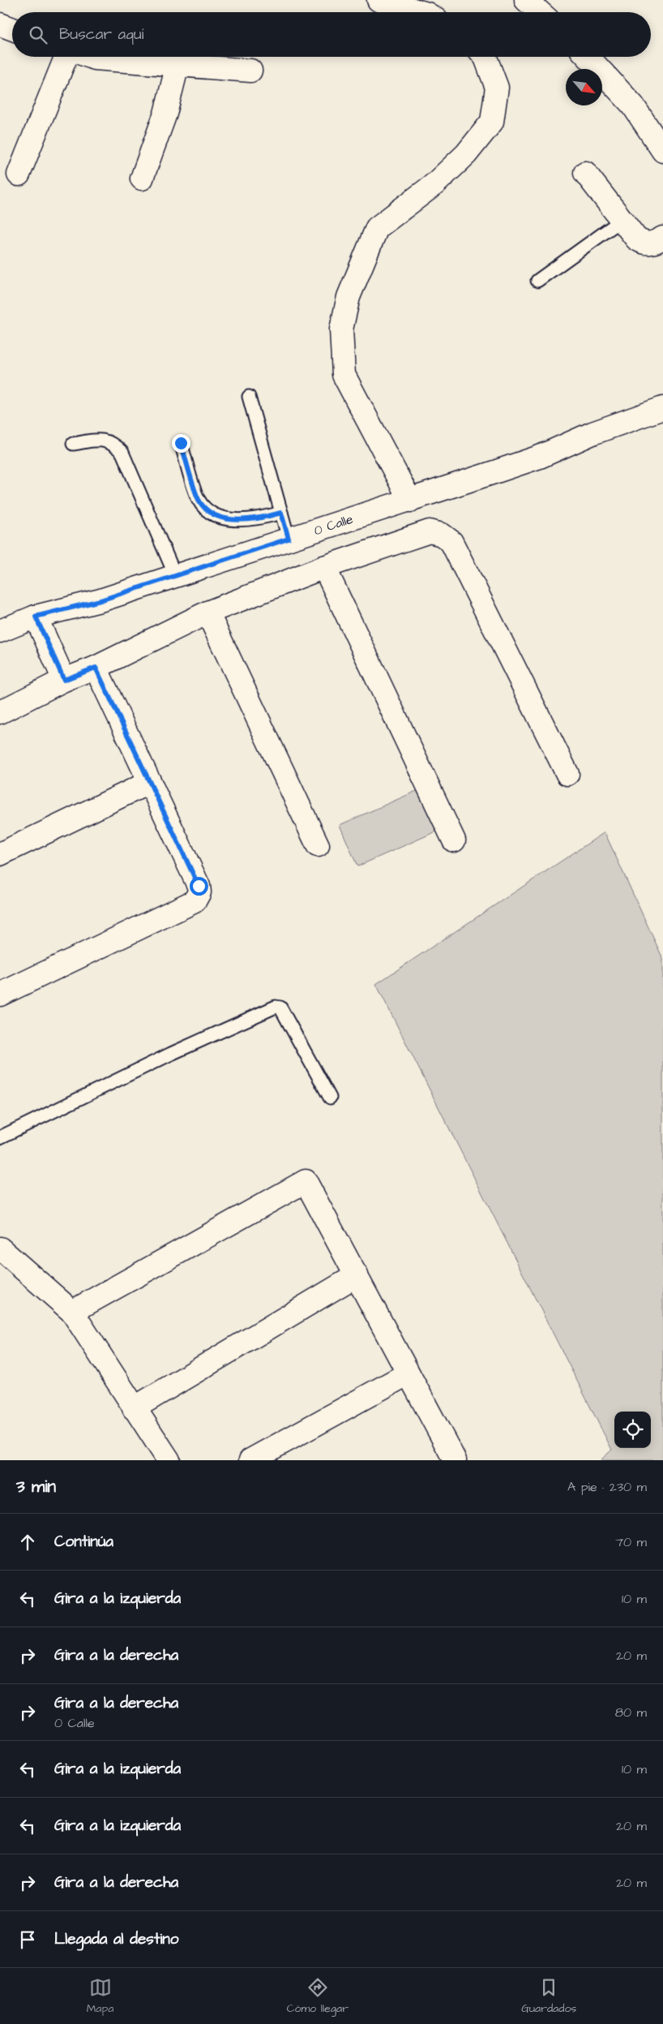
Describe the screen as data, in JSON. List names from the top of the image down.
{
  "streets": {
    "street": ["0 Calle"]
  },
  "north": "bottom right",
  "page": {
    "search": "Buscar aquí",
    "heading": ["3 min", "A pie · 230 m"],
    "list": [
      ["Continúa", "70 m"],
      ["Gira a la izquierda", "10 m"],
      ["Gira a la derecha", "20 m"],
      ["Gira a la derecha", "0 Calle", "80 m"],
      ["Gira a la izquierda", "10 m"],
      ["Gira a la izquierda", "20 m"],
      ["Gira a la derecha", "20 m"],
      "Llegada al destino"
    ],
    "nav": ["Mapa", "Cómo llegar", "Guardados"]
  }
}
